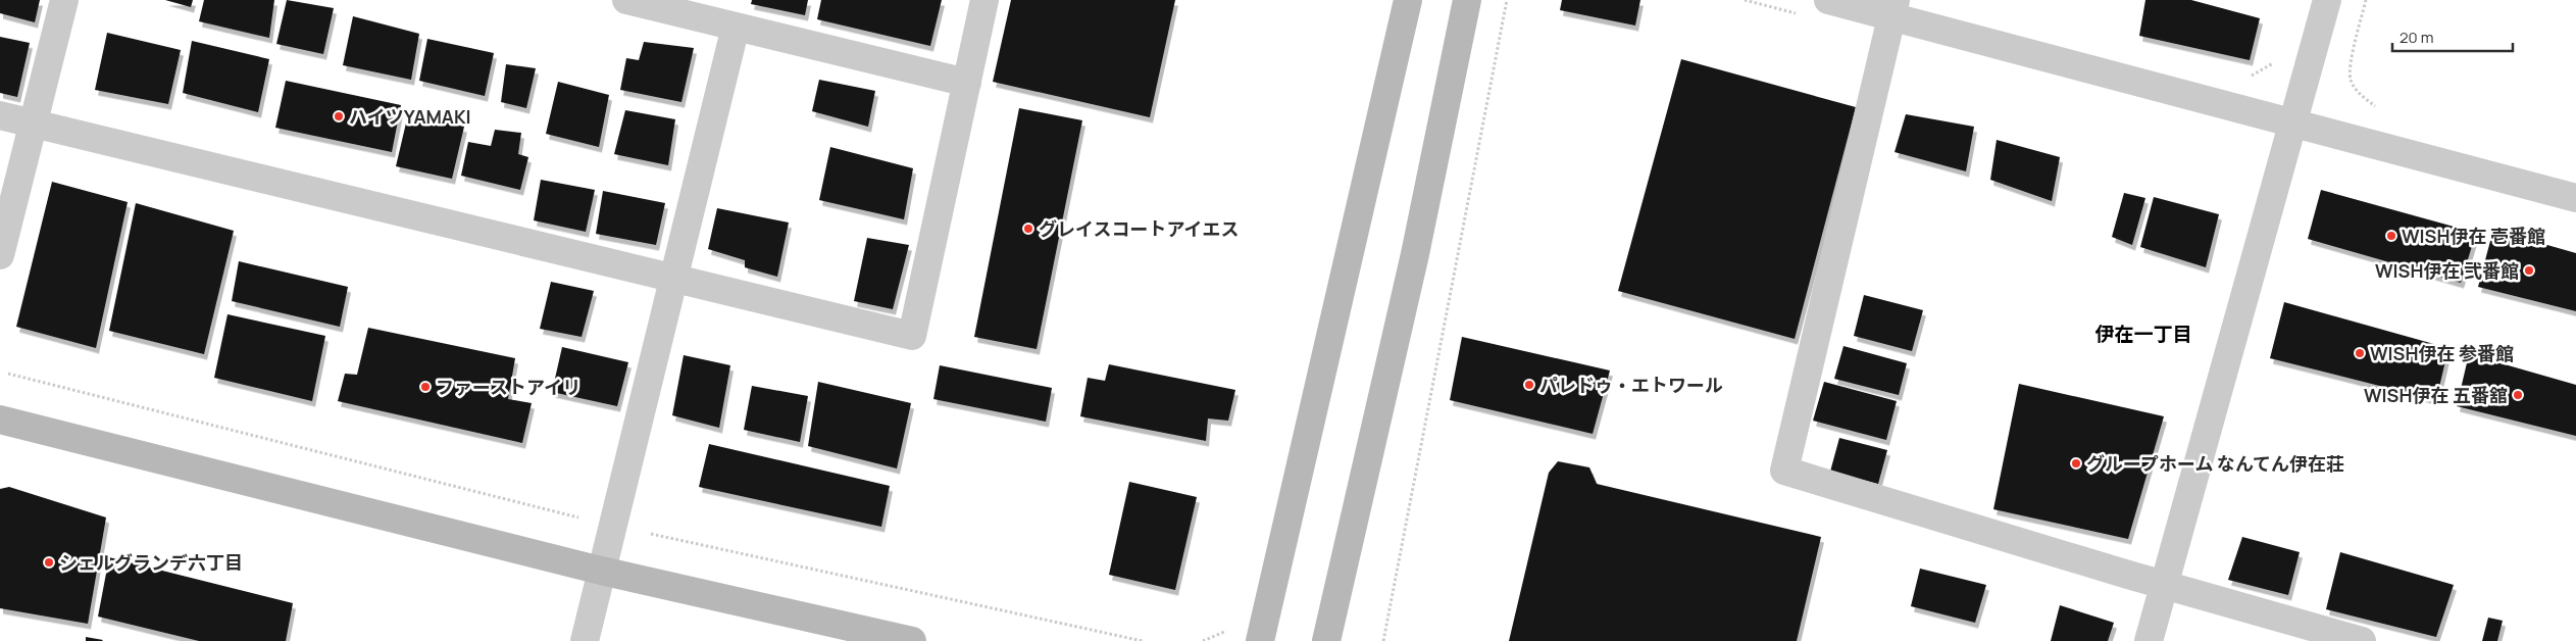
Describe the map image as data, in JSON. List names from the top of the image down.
{
  "districts": ["伊在一丁目"],
  "places": [
    "ハイツYAMAKI",
    "グレイスコートアイエス",
    "WISH伊在 壱番館",
    "WISH伊在 弐番館",
    "WISH伊在 参番館",
    "パレドゥ・エトワール",
    "ファーストアイリ",
    "WISH伊在 五番舘",
    "グループホーム なんてん伊在荘",
    "シェルグランデ六丁目"
  ],
  "scale_bar": "20 m"
}
